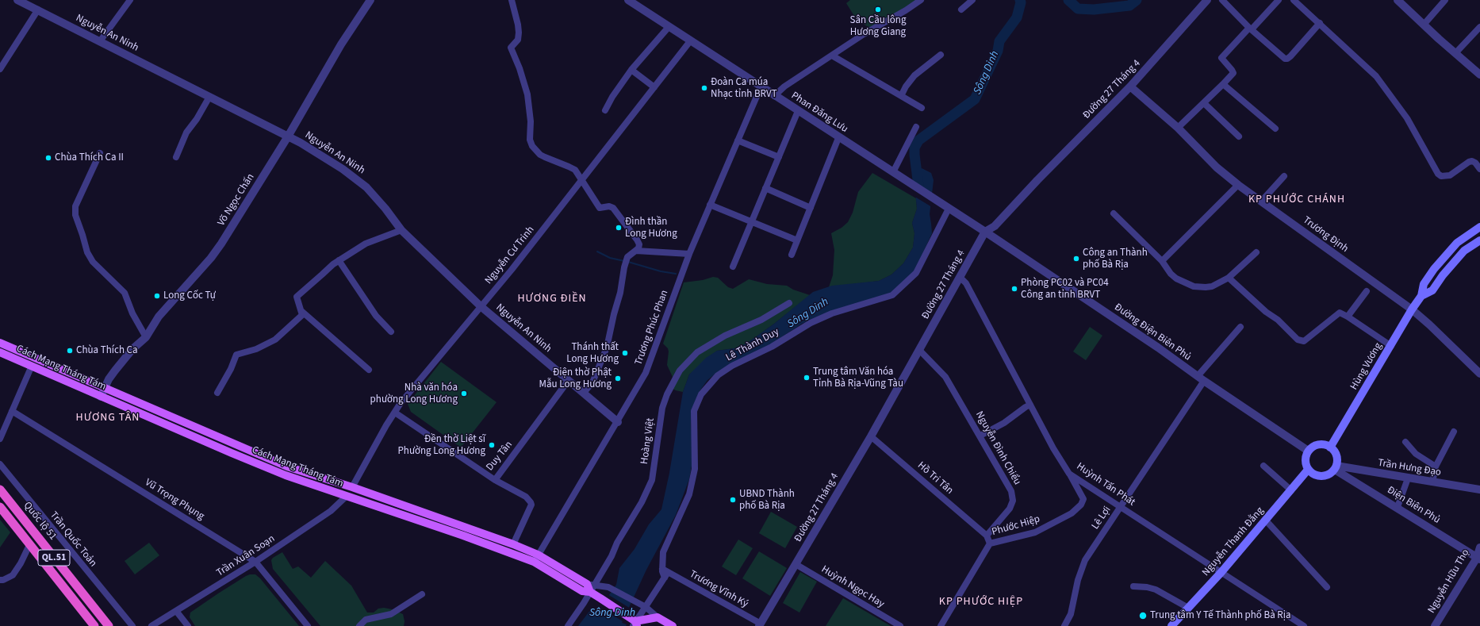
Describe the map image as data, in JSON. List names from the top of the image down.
{
  "streets": {
    "highway": ["Quốc lộ 51", "QL.51"],
    "main road": ["Hùng Vương", "Cách Mạng Tháng Tám", "Nguyễn Thanh Đằng"],
    "street": [
      "Nguyễn An Ninh",
      "Đường 27 Tháng 4",
      "Phan Đăng Lưu",
      "Võ Ngọc Chấn",
      "Trương Định",
      "Nguyễn Cư Trinh",
      "Trương Phúc Phan",
      "Đường Điện Biên Phủ",
      "Lê Thành Duy",
      "Hoàng Việt",
      "Nguyễn Đình Chiểu",
      "Duy Tân",
      "Trần Hưng Đạo",
      "Hồ Tri Tân",
      "Huỳnh Tấn Phát",
      "Vũ Trọng Phụng",
      "Điện Biên Phủ",
      "Lê Lợi",
      "Phước Hiệp",
      "Trần Quốc Toản",
      "Trần Xuân Soạn",
      "Nguyễn Hữu Thọ",
      "Huỳnh Ngọc Hay",
      "Trương Vĩnh Ký"
    ]
  },
  "crossings": [
    ["Nguyễn An Ninh", "Võ Ngọc Chấn"],
    ["Nguyễn An Ninh", "Nguyễn Cư Trinh"],
    ["Nguyễn An Ninh", "Trương Phúc Phan"],
    ["Nguyễn An Ninh", "Duy Tân"],
    ["Đường 27 Tháng 4", "Trương Định"],
    ["Đường 27 Tháng 4", "Đường Điện Biên Phủ"],
    ["Đường 27 Tháng 4", "Nguyễn Đình Chiểu"],
    ["Đường 27 Tháng 4", "Hồ Tri Tân"],
    ["Đường 27 Tháng 4", "Huỳnh Tấn Phát"],
    ["Đường 27 Tháng 4", "Huỳnh Ngọc Hay"],
    ["Đường 27 Tháng 4", "Trương Vĩnh Ký"],
    ["Phan Đăng Lưu", "Nguyễn Cư Trinh"],
    ["Phan Đăng Lưu", "Trương Phúc Phan"],
    ["Phan Đăng Lưu", "Đường Điện Biên Phủ"],
    ["Phan Đăng Lưu", "Lê Thành Duy"],
    ["Võ Ngọc Chấn", "Cách Mạng Tháng Tám"],
    ["Trương Định", "Hùng Vương"],
    ["Nguyễn Cư Trinh", "Cách Mạng Tháng Tám"],
    ["Nguyễn Cư Trinh", "Duy Tân"],
    ["Trương Phúc Phan", "Cách Mạng Tháng Tám"],
    ["Đường Điện Biên Phủ", "Lê Thành Duy"],
    ["Đường Điện Biên Phủ", "Hùng Vương"],
    ["Đường Điện Biên Phủ", "Trần Hưng Đạo"],
    ["Đường Điện Biên Phủ", "Điện Biên Phủ"],
    ["Đường Điện Biên Phủ", "Lê Lợi"],
    ["Đường Điện Biên Phủ", "Nguyễn Thanh Đằng"],
    ["Lê Thành Duy", "Trương Vĩnh Ký"],
    ["Hùng Vương", "Trần Hưng Đạo"],
    ["Hùng Vương", "Điện Biên Phủ"],
    ["Hùng Vương", "Nguyễn Thanh Đằng"],
    ["Cách Mạng Tháng Tám", "Hoàng Việt"],
    ["Cách Mạng Tháng Tám", "Trần Xuân Soạn"],
    ["Nguyễn Đình Chiểu", "Hồ Tri Tân"],
    ["Trần Hưng Đạo", "Điện Biên Phủ"],
    ["Trần Hưng Đạo", "Nguyễn Thanh Đằng"],
    ["Huỳnh Tấn Phát", "Lê Lợi"],
    ["Huỳnh Tấn Phát", "Phước Hiệp"],
    ["Huỳnh Tấn Phát", "Nguyễn Thanh Đằng"],
    ["Vũ Trọng Phụng", "Trần Xuân Soạn"],
    ["Điện Biên Phủ", "Nguyễn Thanh Đằng"],
    ["Điện Biên Phủ", "Nguyễn Hữu Thọ"]
  ],
  "districts": [
    "KP PHƯỚC CHÁNH",
    "HƯƠNG ĐIỀN",
    "HƯƠNG TÂN",
    "KP PHƯỚC HIỆP"
  ],
  "water": ["Sông Dinh"],
  "places": [
    "Sân Cầu lông Hương Giang",
    "Đoàn Ca múa Nhạc tỉnh BRVT",
    "Chùa Thích Ca II",
    "Đình thần Long Hương",
    "Công an Thành phố Bà Rịa",
    "Phòng PC02 và PC04 Công an tỉnh BRVT",
    "Long Cốc Tự",
    "Chùa Thích Ca",
    "Thánh thất Long Hương",
    "Trung tâm Văn hóa Tỉnh Bà Rịa-Vũng Tàu",
    "Điện thờ Phật Mẫu Long Hương",
    "Nhà văn hóa phường Long Hương",
    "Đền thờ Liệt sĩ Phường Long Hương",
    "UBND Thành phố Bà Rịa",
    "Trung tâm Y Tế Thành phố Bà Rịa"
  ]
}
